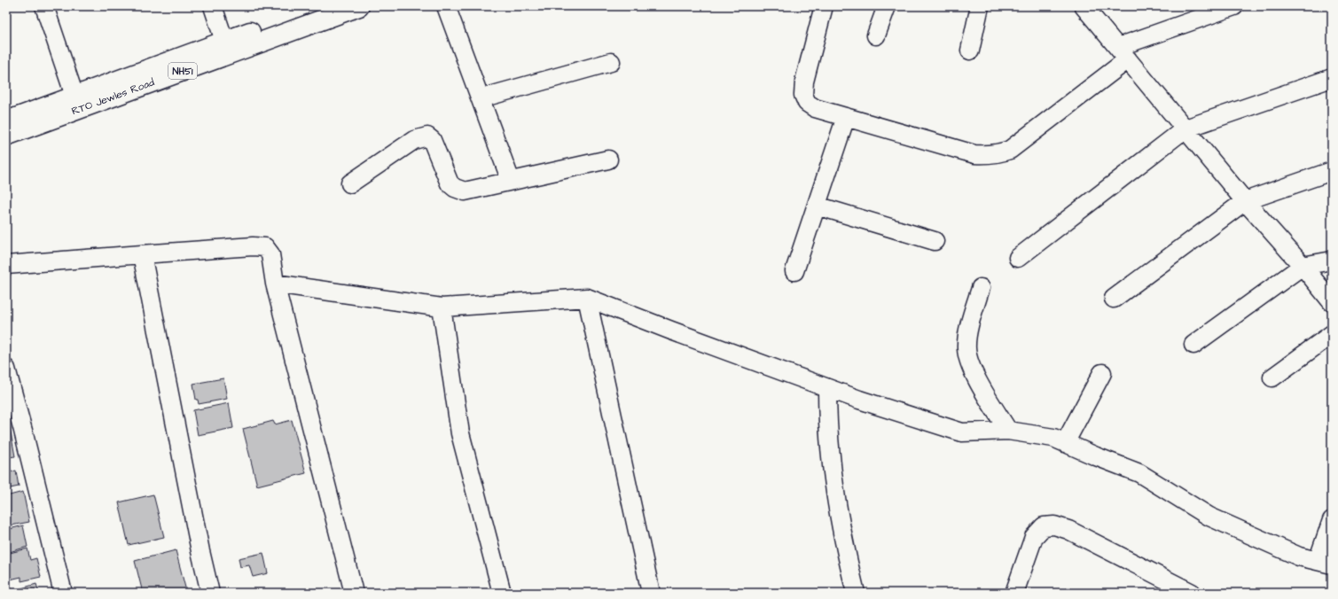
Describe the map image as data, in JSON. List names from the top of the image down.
{
  "streets": {
    "highway": ["NH51", "RTO Jewles Road"]
  }
}
